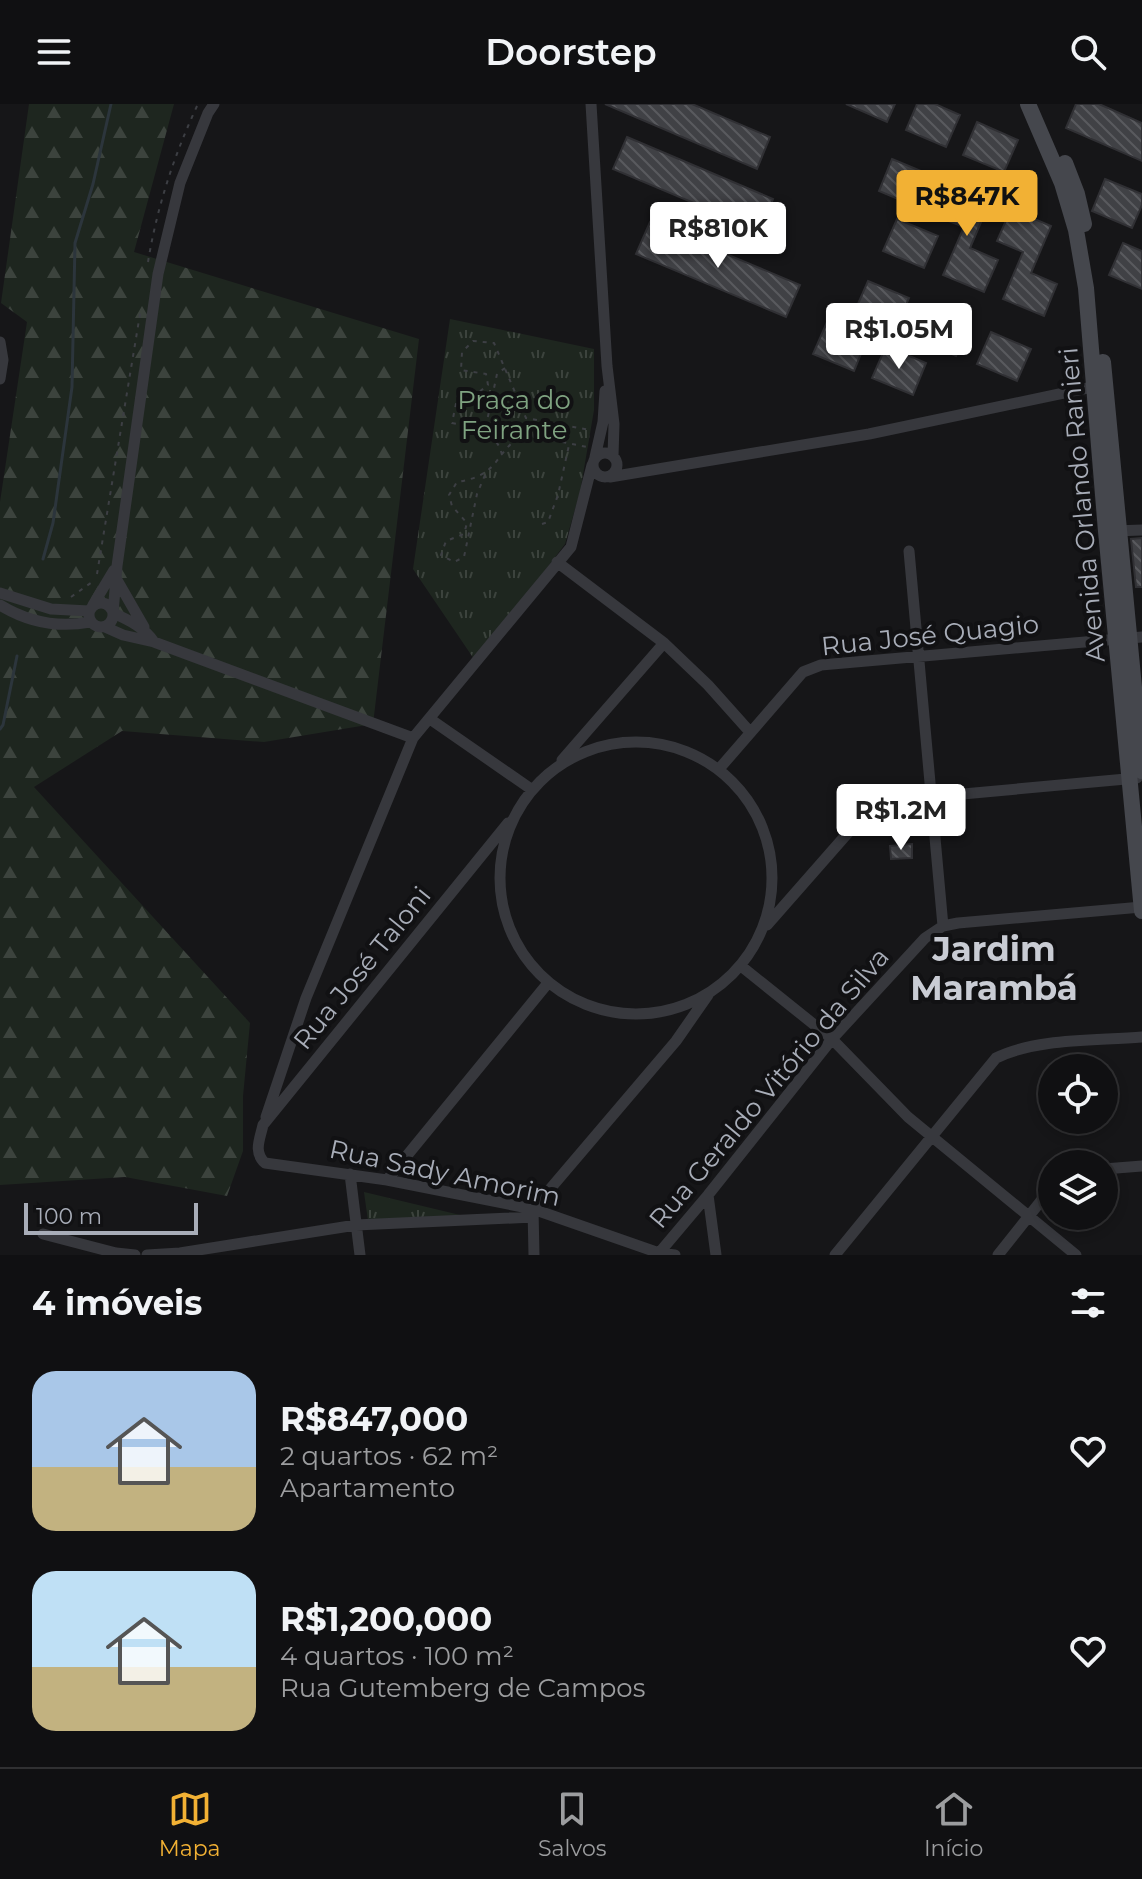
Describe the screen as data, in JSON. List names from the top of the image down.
{
  "streets": {
    "main road": ["Avenida Orlando Ranieri"],
    "street": [
      "Rua José Quagio",
      "Rua José Taloni",
      "Rua Geraldo Vitório da Silva",
      "Rua Sady Amorim"
    ]
  },
  "crossings": [
    ["Avenida Orlando Ranieri", "Rua José Quagio"],
    ["Rua José Quagio", "Rua José Taloni"],
    ["Rua José Taloni", "Rua Sady Amorim"],
    ["Rua Geraldo Vitório da Silva", "Rua Sady Amorim"]
  ],
  "districts": ["Jardim Marambá"],
  "parks": ["Praça do Feirante"],
  "scale_bar": "100 m",
  "page": {
    "header": "Doorstep",
    "price": [
      "R$847K",
      "R$810K",
      "R$1.05M",
      "R$1.2M"
    ],
    "scale": "100 m",
    "heading": "4 imóveis",
    "list": [
      {
        "name": "R$847,000",
        "note": "2 quartos · 62 m² · Apartamento"
      },
      {
        "name": "R$1,200,000",
        "note": "4 quartos · 100 m² · Rua Gutemberg de Campos"
      }
    ],
    "tabs": ["Mapa", "Salvos", "Início"]
  }
}
